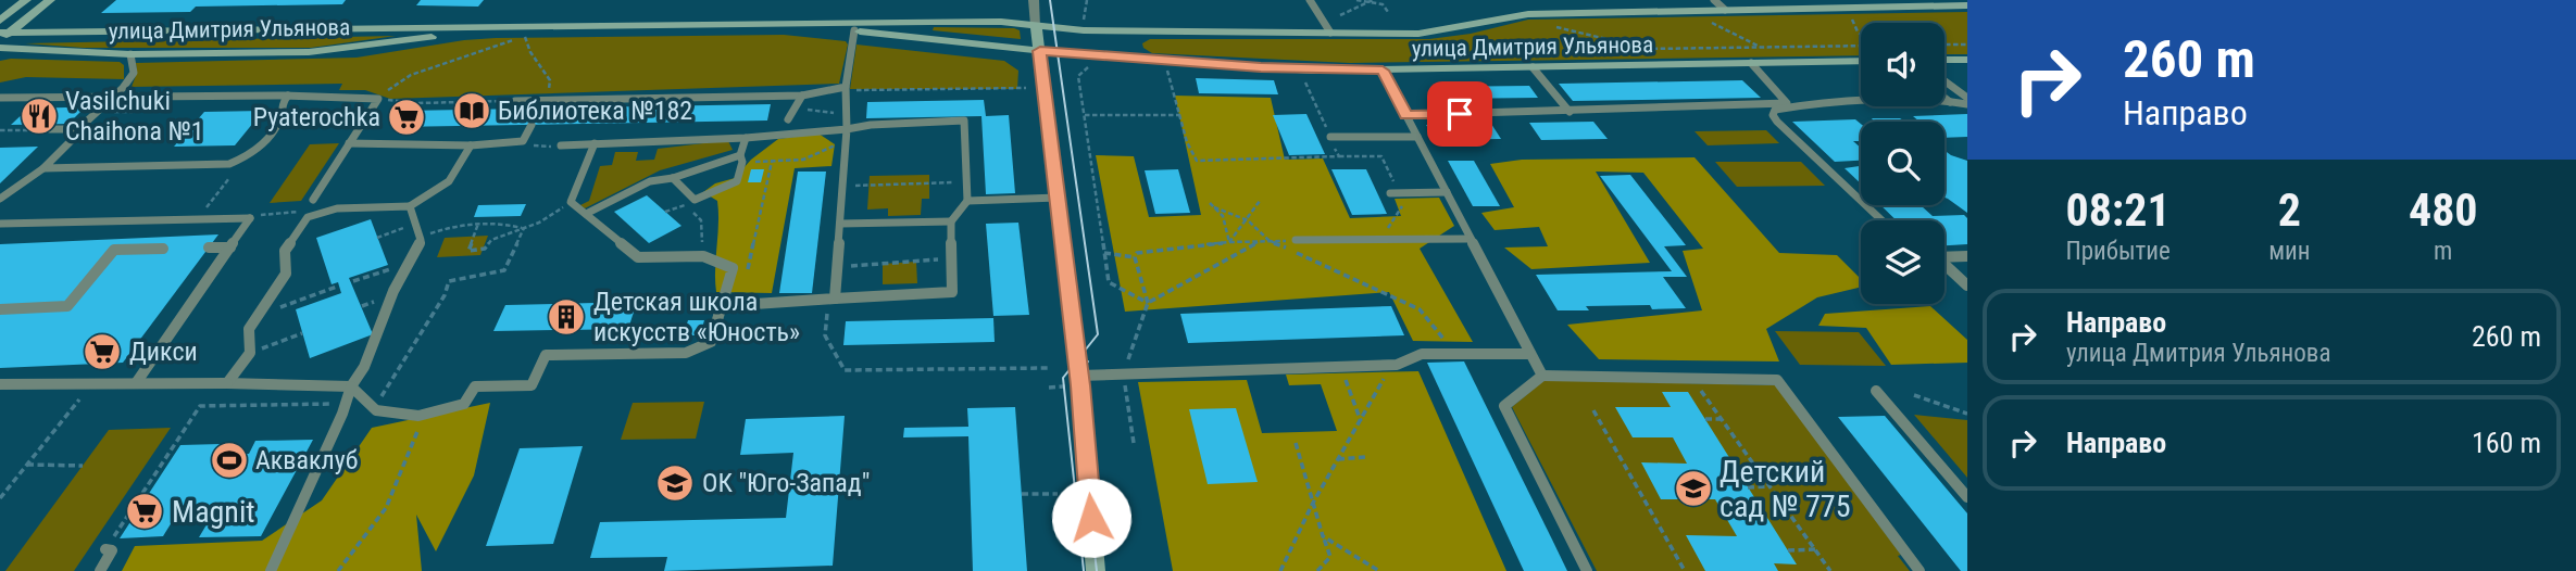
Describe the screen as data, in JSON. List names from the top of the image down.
{
  "streets": {
    "main road": ["улица Дмитрия Ульянова"]
  },
  "places": {
    "library": ["Библиотека №182"],
    "restaurant": ["Vasilchuki Chaihona №1"],
    "supermarket": ["Pyaterochka", "Дикси", "Magnit"],
    "building": ["Детская школа искусств «Юность»"],
    "sports": ["Акваклуб"],
    "school or university": ["ОК \"Юго-Запад\"", "Детский сад № 775"]
  },
  "page": {
    "turn": ["260 m", "Направо"],
    "eta": [
      "08:21",
      "Прибытие",
      "2",
      "мин",
      "480",
      "m"
    ],
    "list": [
      {
        "name": "Направо",
        "note": "улица Дмитрия Ульянова",
        "value": "260 m"
      },
      {
        "name": "Направо",
        "value": "160 m"
      }
    ]
  }
}
